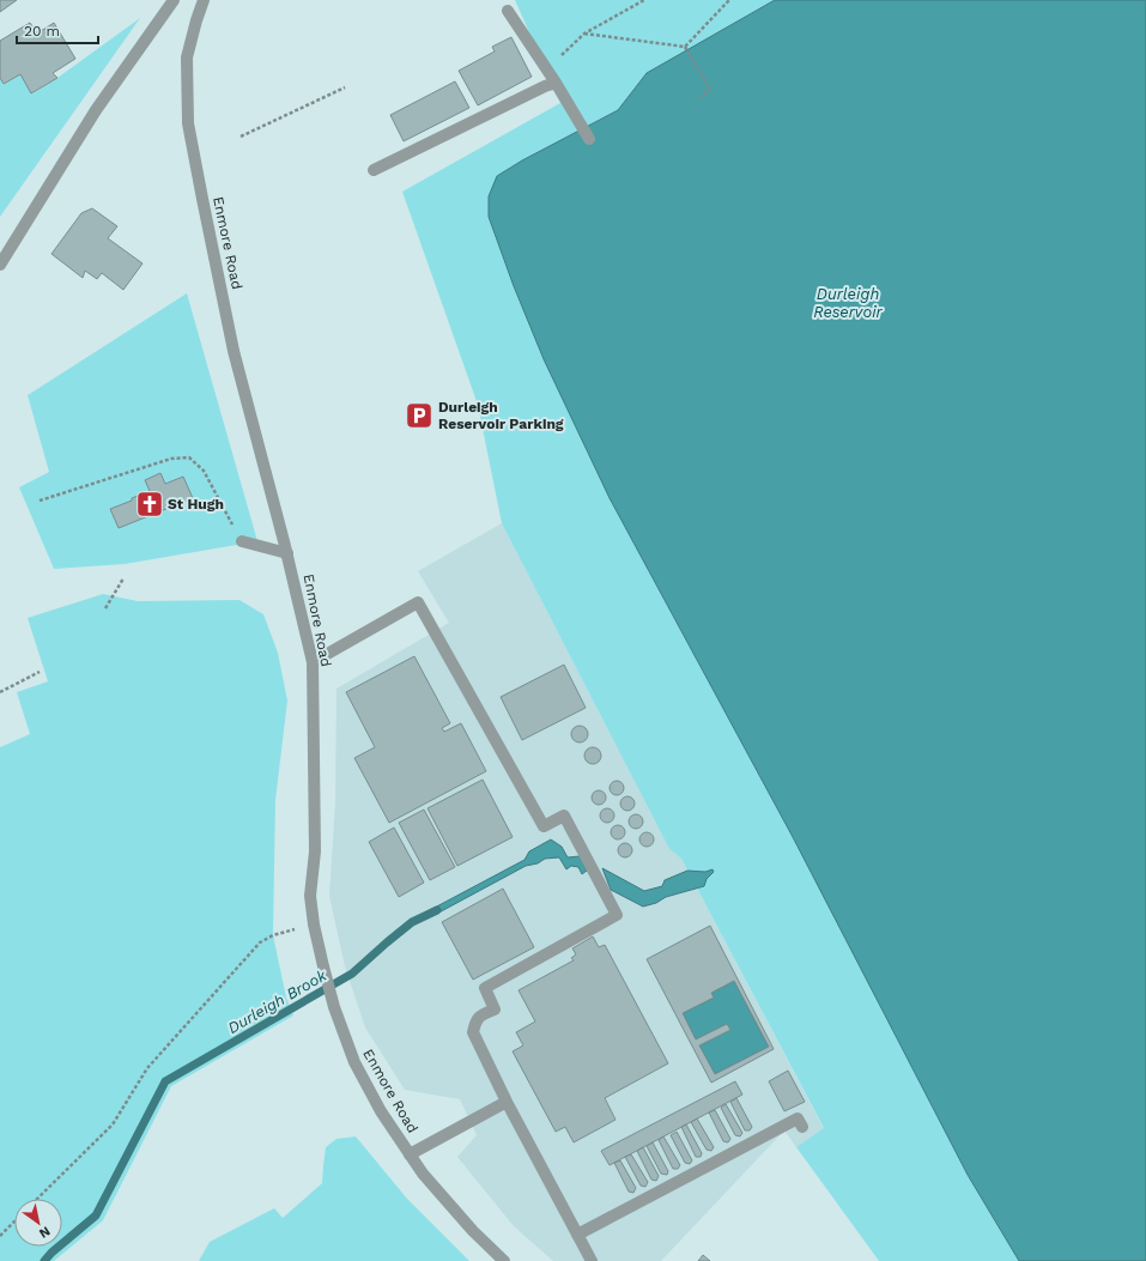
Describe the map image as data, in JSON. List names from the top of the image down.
{
  "streets": {
    "street": ["Enmore Road"]
  },
  "water": ["Durleigh Reservoir", "Durleigh Brook"],
  "places": {
    "parking": ["Durleigh Reservoir Parking"],
    "church": ["St Hugh"]
  },
  "scale_bar": "20 m",
  "north": "bottom right"
}
